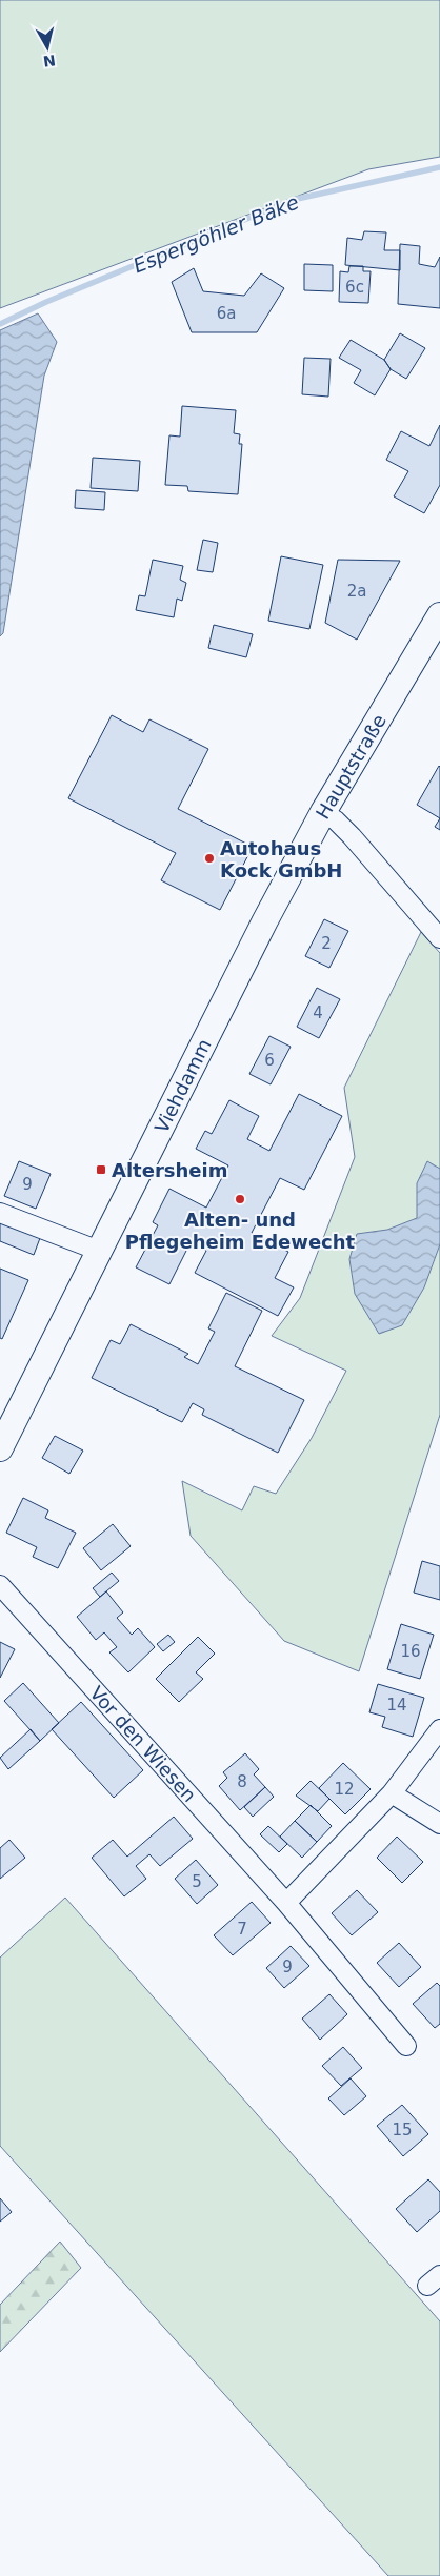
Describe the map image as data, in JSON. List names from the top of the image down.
{
  "streets": {
    "main road": ["Hauptstraße", "Viehdamm"],
    "street": ["Vor den Wiesen"]
  },
  "crossings": [
    ["Hauptstraße", "Viehdamm"]
  ],
  "water": ["Espergöhler Bäke"],
  "places": {
    "other": ["Autohaus Kock GmbH", "Alten- und Pflegeheim Edewecht"],
    "transit": ["Altersheim"]
  },
  "house_numbers": [
    "6c",
    "6a",
    "2a",
    "2",
    "4",
    "6",
    "9",
    "16",
    "14",
    "8",
    "12",
    "5",
    "7",
    "9",
    "15"
  ],
  "north": "bottom"
}
